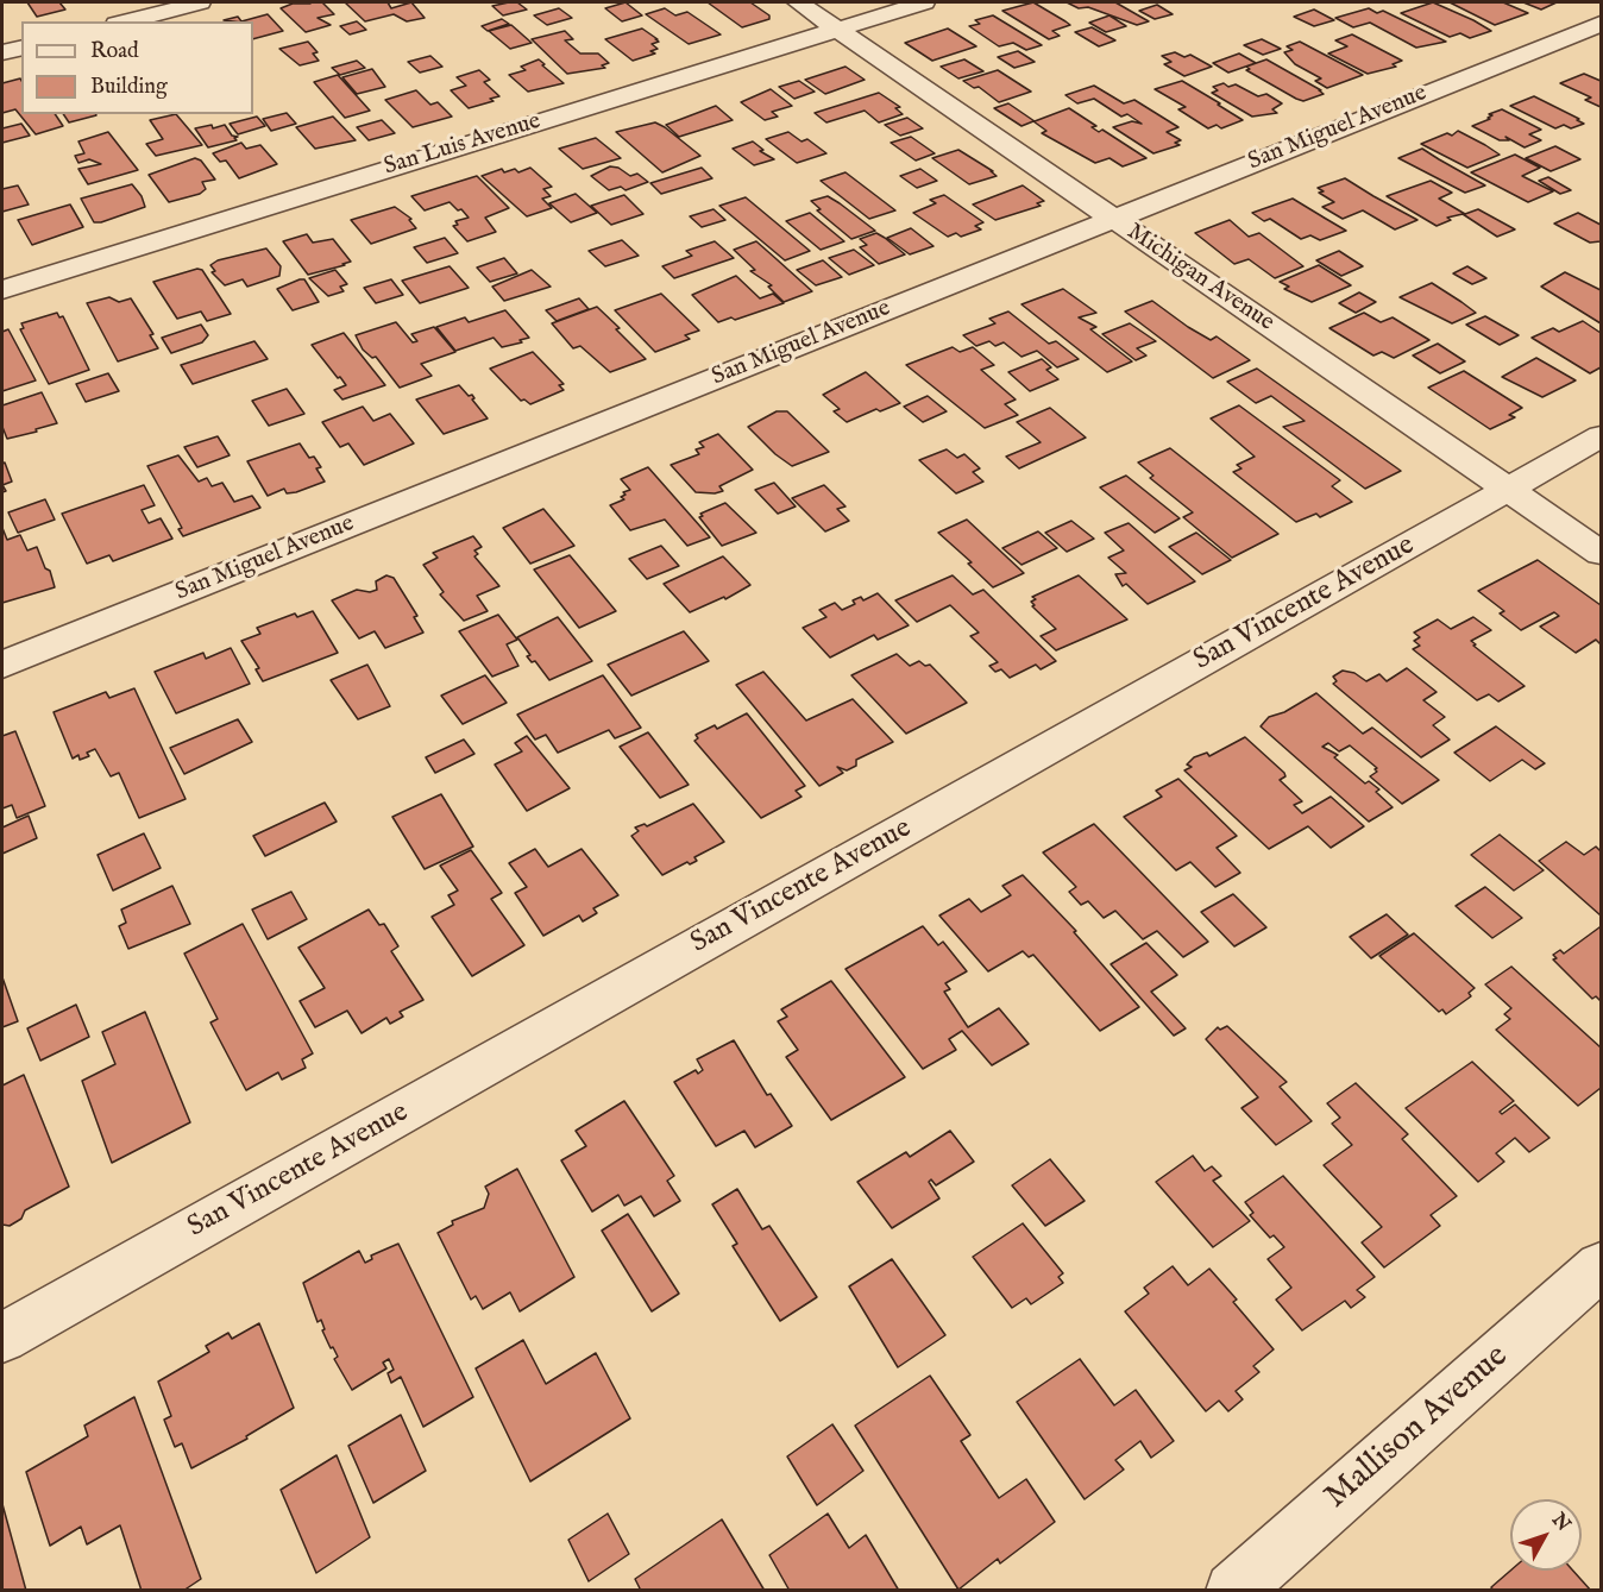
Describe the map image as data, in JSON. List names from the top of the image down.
{
  "streets": {
    "street": [
      "San Miguel Avenue",
      "San Luis Avenue",
      "Michigan Avenue",
      "San Vincente Avenue",
      "Mallison Avenue"
    ]
  },
  "crossings": [
    ["San Miguel Avenue", "Michigan Avenue"],
    ["San Luis Avenue", "Michigan Avenue"],
    ["Michigan Avenue", "San Vincente Avenue"]
  ],
  "legend": ["Road", "Building"],
  "north": "top right"
}
